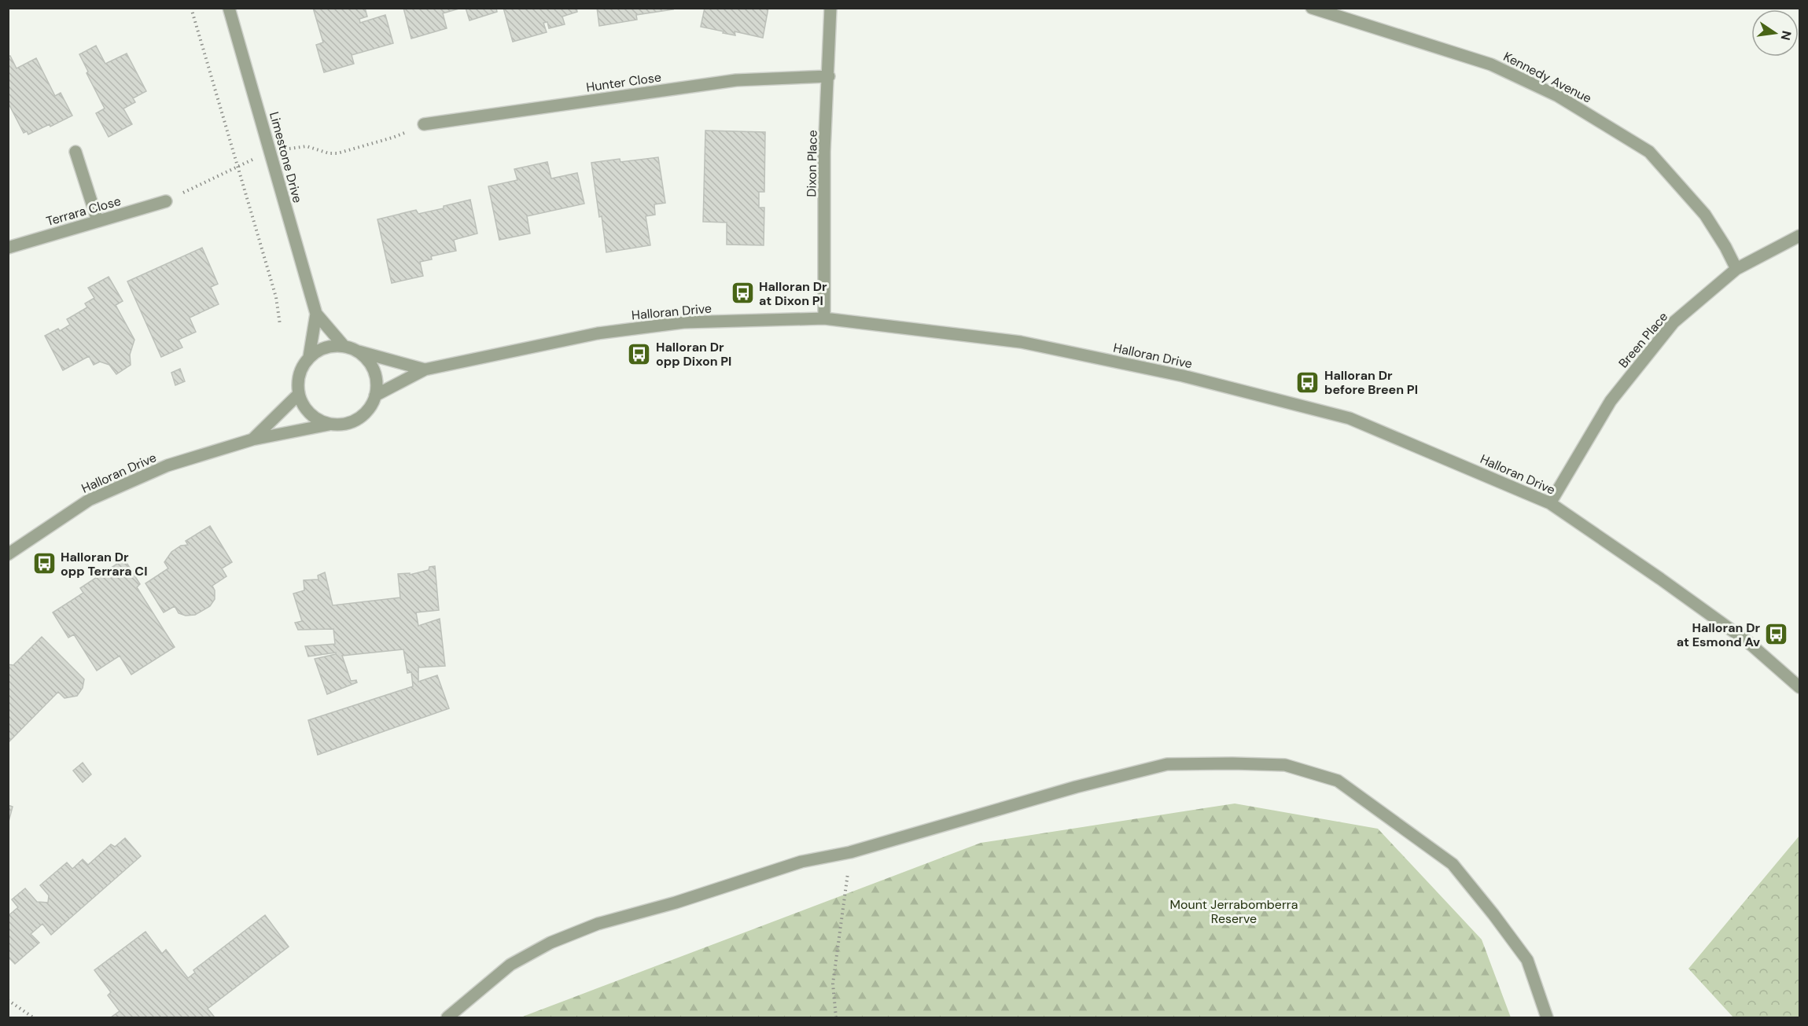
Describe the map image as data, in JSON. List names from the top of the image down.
{
  "streets": {
    "street": [
      "Kennedy Avenue",
      "Hunter Close",
      "Limestone Drive",
      "Dixon Place",
      "Terrara Close",
      "Halloran Drive",
      "Breen Place"
    ]
  },
  "crossings": [
    ["Kennedy Avenue", "Breen Place"],
    ["Hunter Close", "Dixon Place"],
    ["Limestone Drive", "Halloran Drive"],
    ["Dixon Place", "Halloran Drive"],
    ["Halloran Drive", "Breen Place"]
  ],
  "parks": ["Mount Jerrabomberra Reserve"],
  "places": {
    "bus stop": [
      "Halloran Dr at Dixon Pl",
      "Halloran Dr opp Dixon Pl",
      "Halloran Dr before Breen Pl",
      "Halloran Dr opp Terrara Cl",
      "Halloran Dr at Esmond Av"
    ]
  },
  "north": "right"
}
